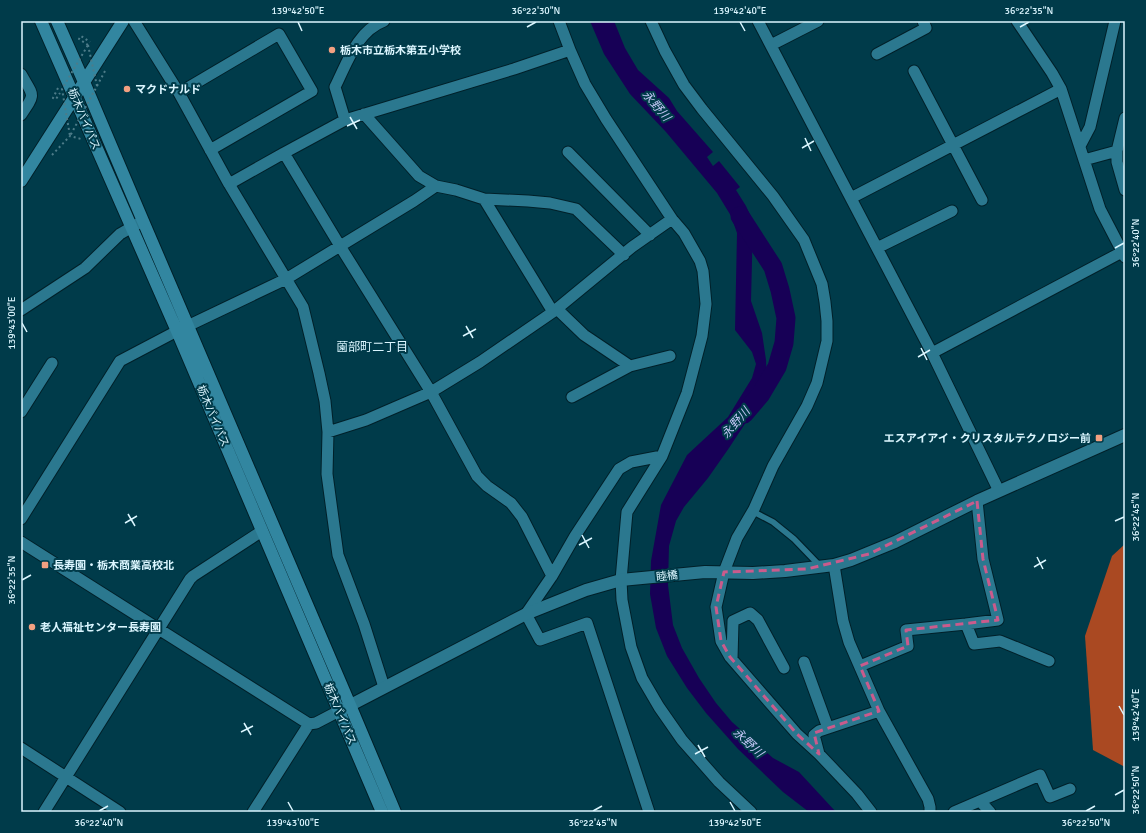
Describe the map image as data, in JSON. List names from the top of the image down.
{
  "streets": {
    "main road": ["栃木バイパス"],
    "street": ["睦橋"]
  },
  "crossings": [
    ["栃木バイパス", "睦橋"]
  ],
  "districts": ["薗部町二丁目"],
  "water": ["永野川"],
  "places": {
    "other": ["栃木市立栃木第五小学校", "マクドナルド", "老人福祉センター長寿園"],
    "transit": ["エスアイアイ・クリスタルテクノロジー前", "長寿園・栃木商業高校北"]
  },
  "coordinates": [
    "139°42'50\"E",
    "36°22'30\"N",
    "139°42'40\"E",
    "36°22'35\"N",
    "36°22'40\"N",
    "139°43'00\"E",
    "36°22'45\"N",
    "36°22'50\"N"
  ]
}
